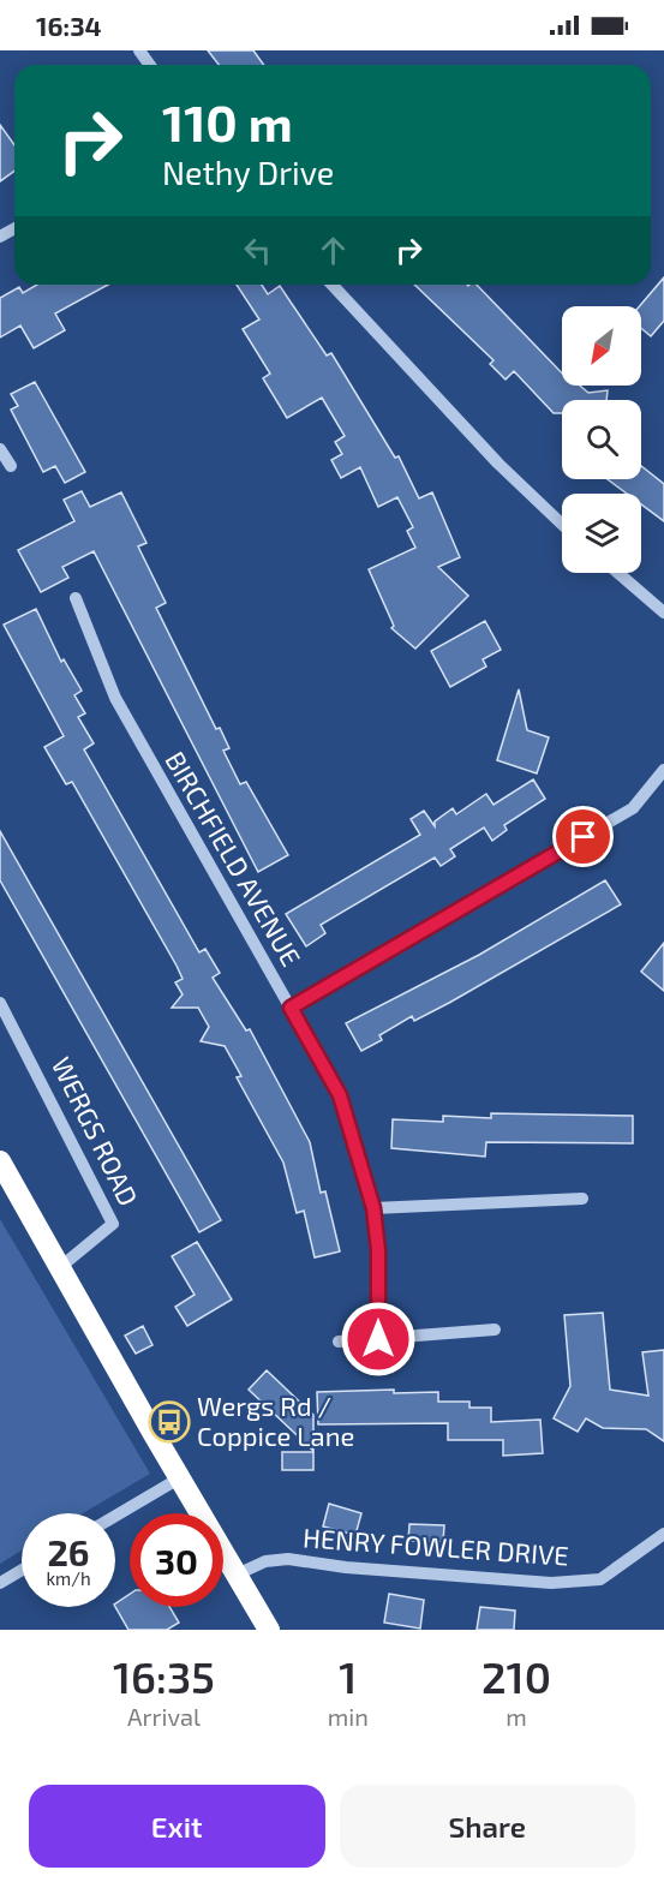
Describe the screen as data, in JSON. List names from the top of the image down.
{
  "streets": {
    "street": ["BIRCHFIELD AVENUE", "WERGS ROAD", "HENRY FOWLER DRIVE"]
  },
  "places": {
    "bus stop": ["Wergs Rd / Coppice Lane"]
  },
  "north": "bottom left",
  "page": {
    "status": "16:34",
    "turn": ["110 m", "Nethy Drive"],
    "speed": "26 km/h",
    "limit": "30",
    "eta": [
      "16:35",
      "Arrival",
      "1",
      "min",
      "210",
      "m"
    ],
    "buttons": ["Exit", "Share"]
  }
}
